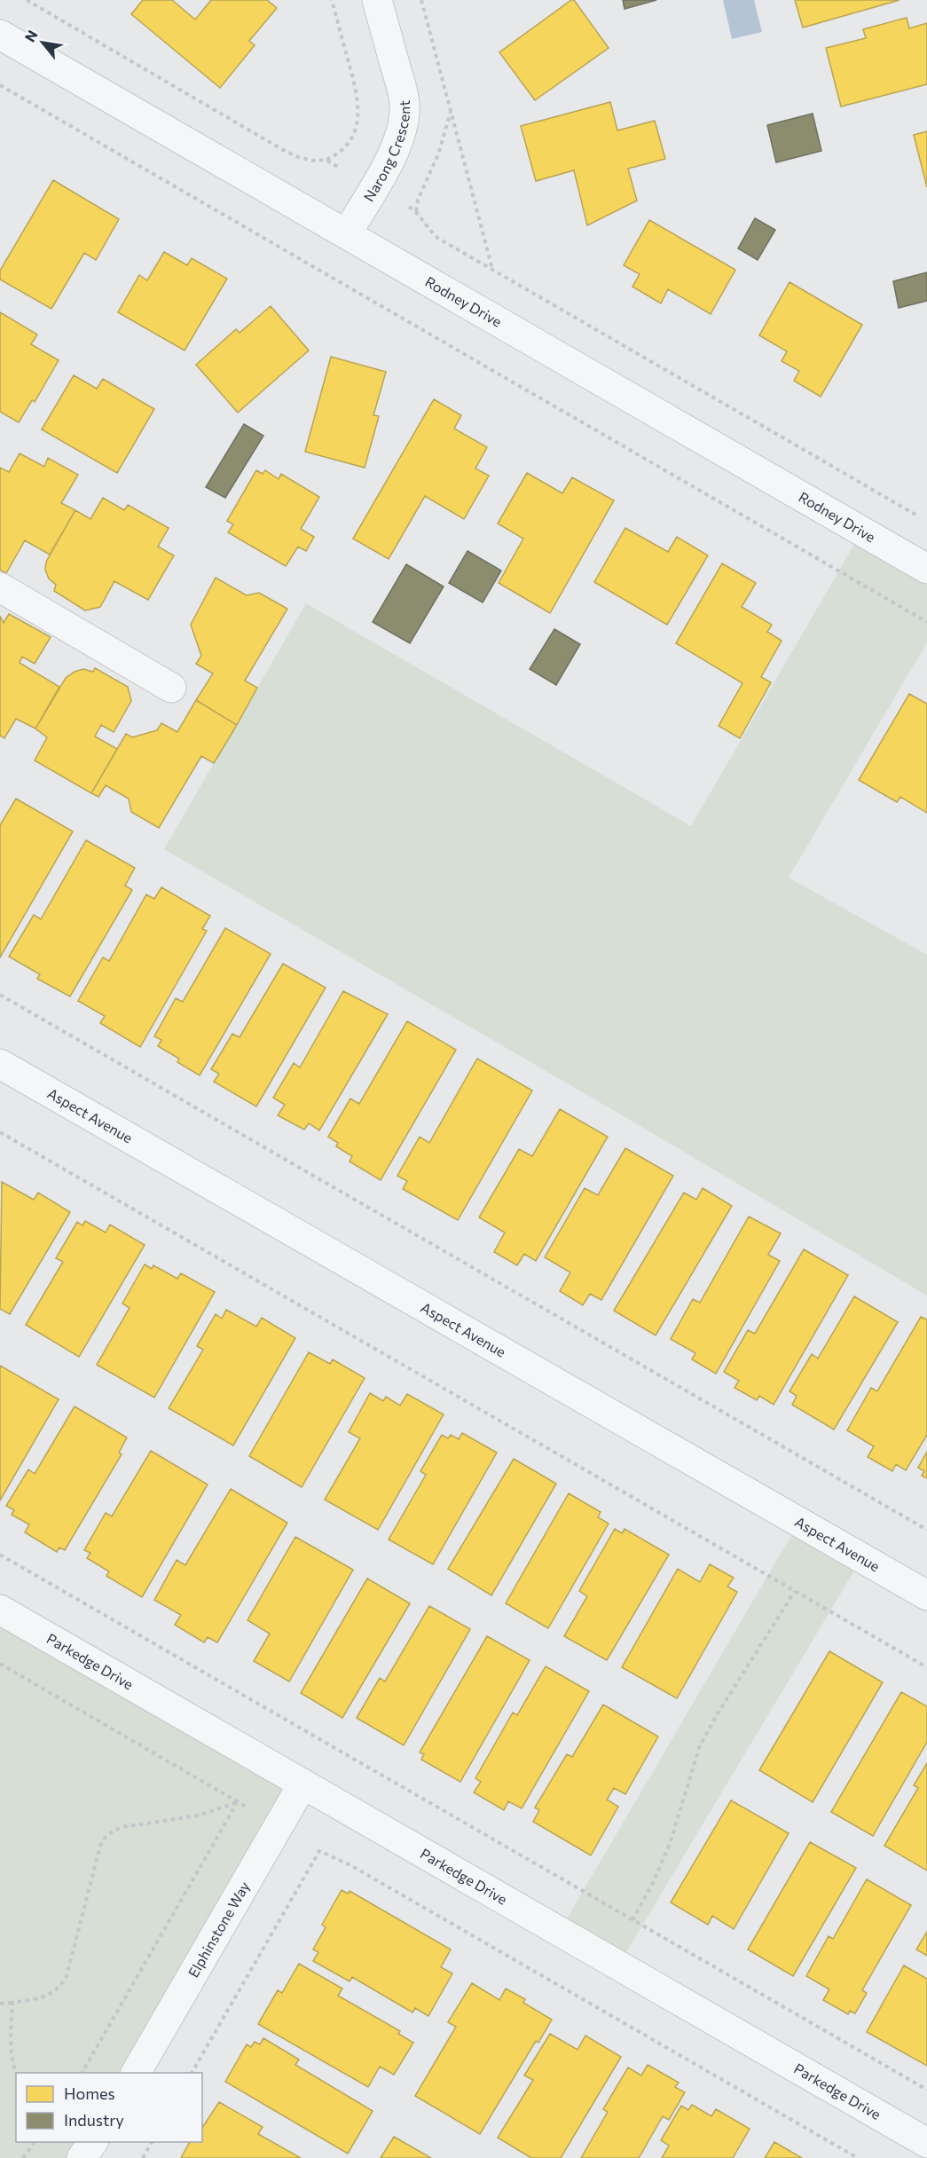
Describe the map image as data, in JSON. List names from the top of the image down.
{
  "streets": {
    "street": [
      "Narong Crescent",
      "Rodney Drive",
      "Aspect Avenue",
      "Parkedge Drive",
      "Elphinstone Way"
    ]
  },
  "crossings": [
    ["Narong Crescent", "Rodney Drive"],
    ["Parkedge Drive", "Elphinstone Way"]
  ],
  "legend": ["Homes", "Industry"],
  "north": "top left"
}
